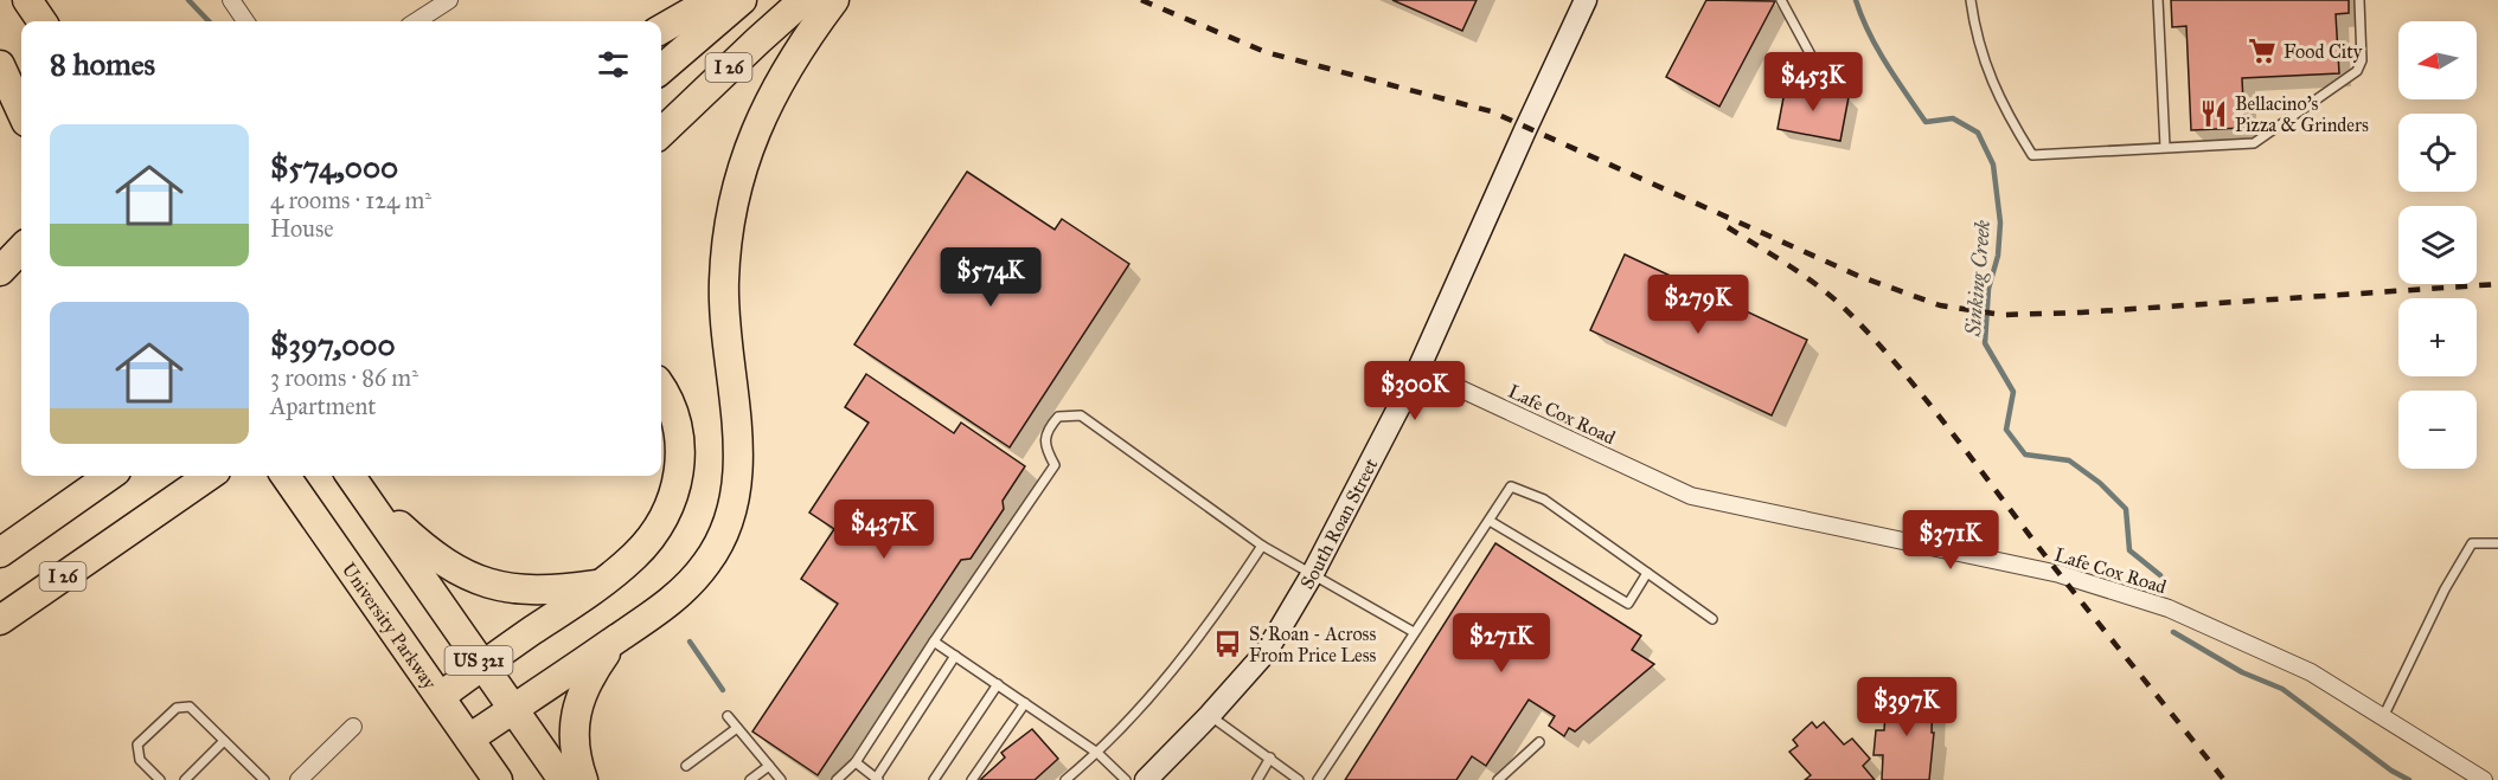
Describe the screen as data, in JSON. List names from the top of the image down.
{
  "streets": {
    "highway": ["I 26", "University Parkway", "US 321"],
    "main road": ["South Roan Street"],
    "street": ["Lafe Cox Road"]
  },
  "crossings": [
    ["Lafe Cox Road", "South Roan Street"]
  ],
  "water": ["Sinking Creek"],
  "places": {
    "supermarket": ["Food City"],
    "restaurant": ["Bellacino's Pizza & Grinders"],
    "bus stop": ["S. Roan - Across From Price Less"]
  },
  "north": "left",
  "page": {
    "map_buttons": ["+", "−"],
    "heading": "8 homes",
    "price": [
      "$453K",
      "$574K",
      "$279K",
      "$300K",
      "$437K",
      "$371K",
      "$271K",
      "$397K"
    ],
    "list": [
      {
        "name": "$574,000",
        "note": "4 rooms · 124 m² · House"
      },
      {
        "name": "$397,000",
        "note": "3 rooms · 86 m² · Apartment"
      }
    ]
  }
}
